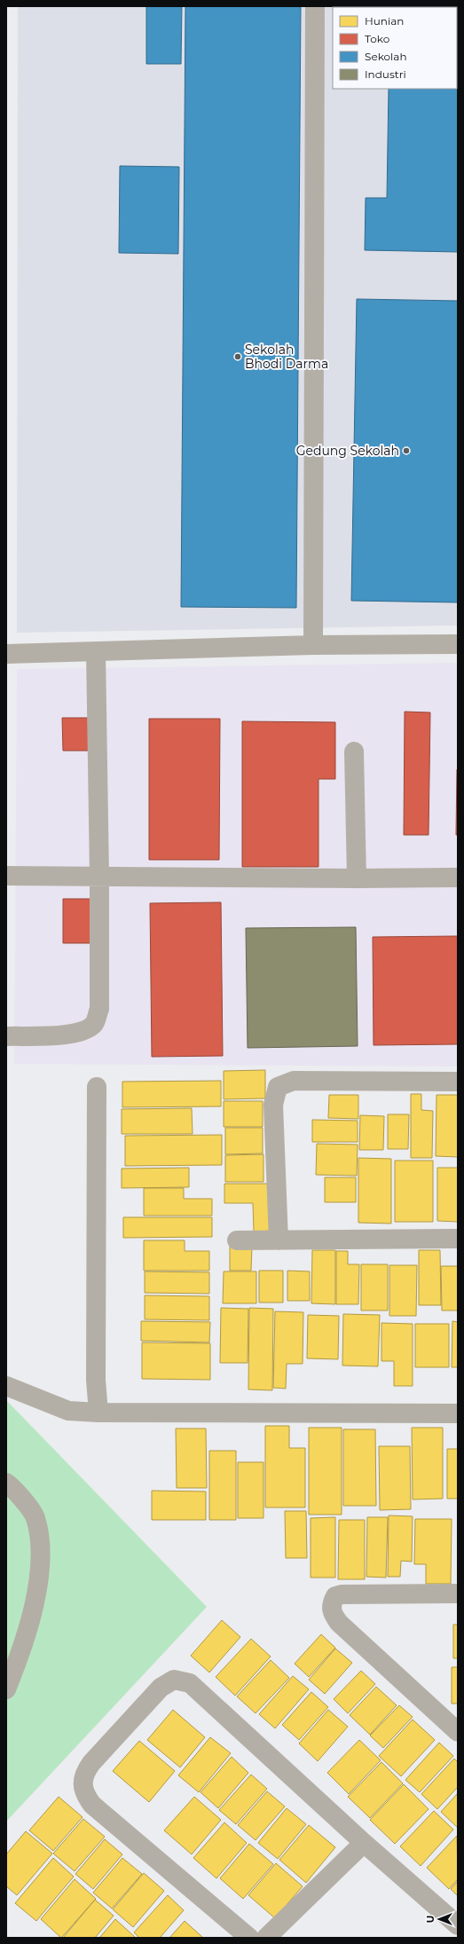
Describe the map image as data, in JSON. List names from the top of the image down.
{
  "places": ["Sekolah Bhodi Darma", "Gedung Sekolah"],
  "legend": [
    "Hunian",
    "Toko",
    "Sekolah",
    "Industri"
  ],
  "north": "left"
}
